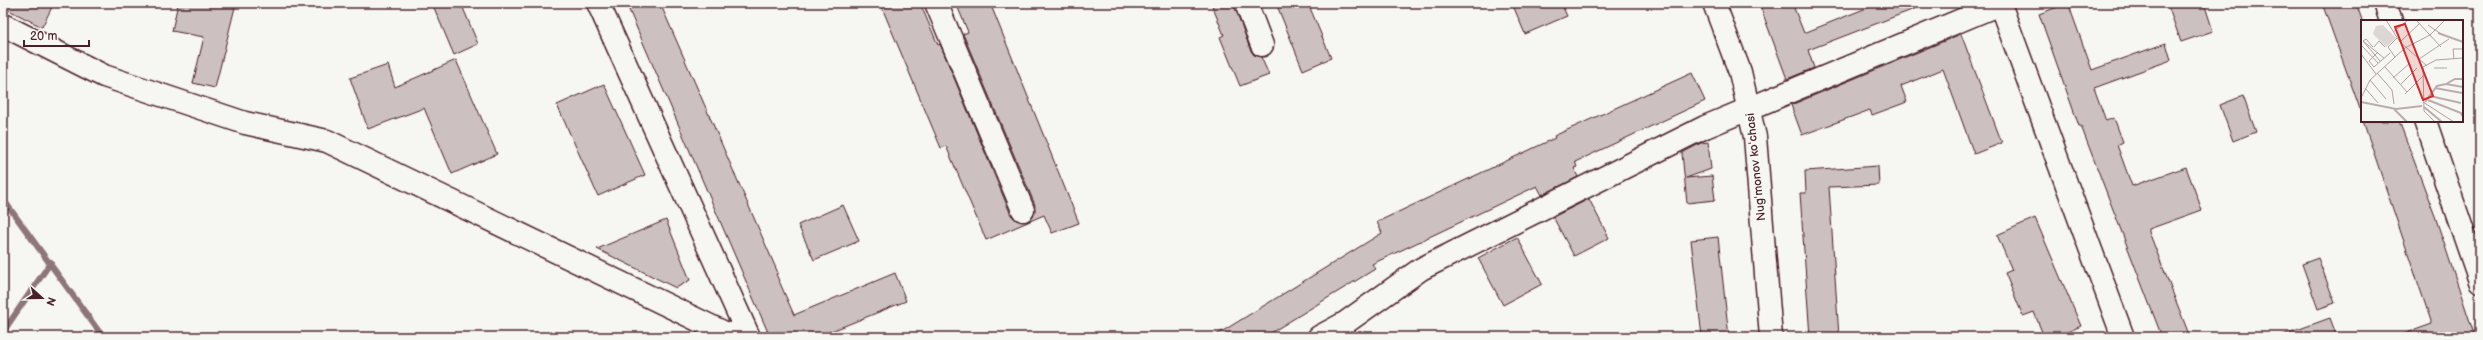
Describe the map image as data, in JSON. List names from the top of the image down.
{
  "streets": {
    "street": ["Nugʻmonov koʻchasi"]
  },
  "scale_bar": "20 m",
  "north": "right"
}
